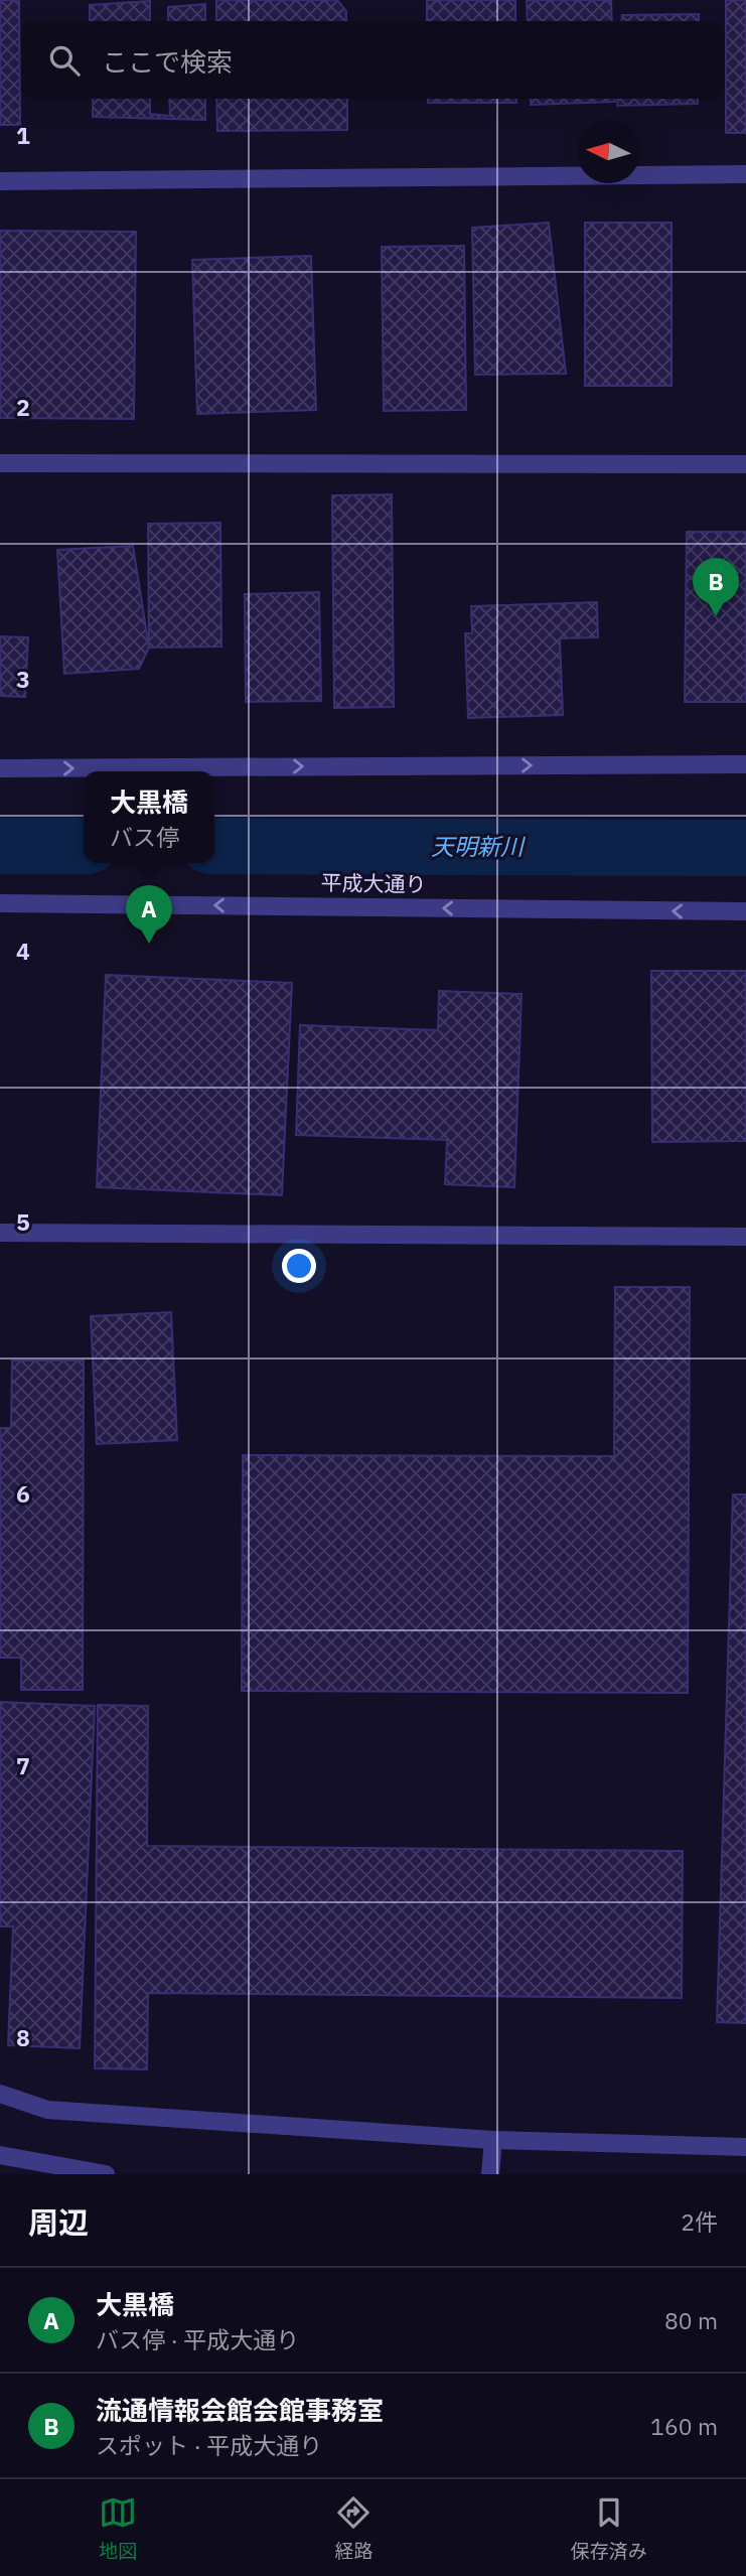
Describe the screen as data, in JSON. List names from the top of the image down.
{
  "streets": {
    "street": ["平成大通り"]
  },
  "water": ["天明新川"],
  "north": "left",
  "page": {
    "search": "ここで検索",
    "pins": ["B", "A"],
    "popup": ["大黒橋", "バス停"],
    "heading": ["周辺", "2件"],
    "list": [
      {
        "mark": "A",
        "name": "大黒橋",
        "note": "バス停 · 平成大通り",
        "value": "80 m"
      },
      {
        "mark": "B",
        "name": "流通情報会館会館事務室",
        "note": "スポット · 平成大通り",
        "value": "160 m"
      }
    ],
    "nav": ["地図", "経路", "保存済み"]
  },
  "grid": {
    "rows": [
      "1",
      "2",
      "3",
      "4",
      "5",
      "6",
      "7",
      "8"
    ]
  }
}
